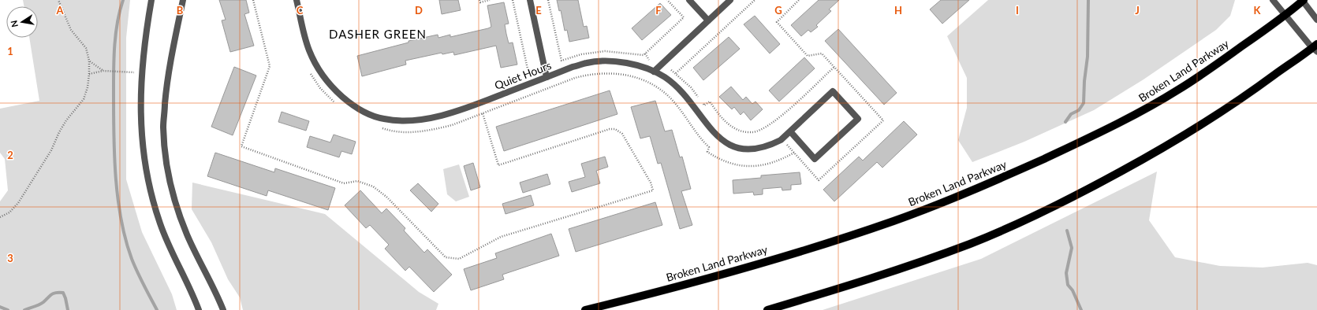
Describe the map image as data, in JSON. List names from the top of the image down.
{
  "streets": {
    "main road": ["Broken Land Parkway"],
    "street": ["Quiet Hours"]
  },
  "districts": ["DASHER GREEN"],
  "north": "left",
  "grid": {
    "columns": [
      "A",
      "B",
      "C",
      "D",
      "E",
      "F",
      "G",
      "H",
      "I",
      "J",
      "K"
    ],
    "rows": ["1", "2", "3"]
  }
}
